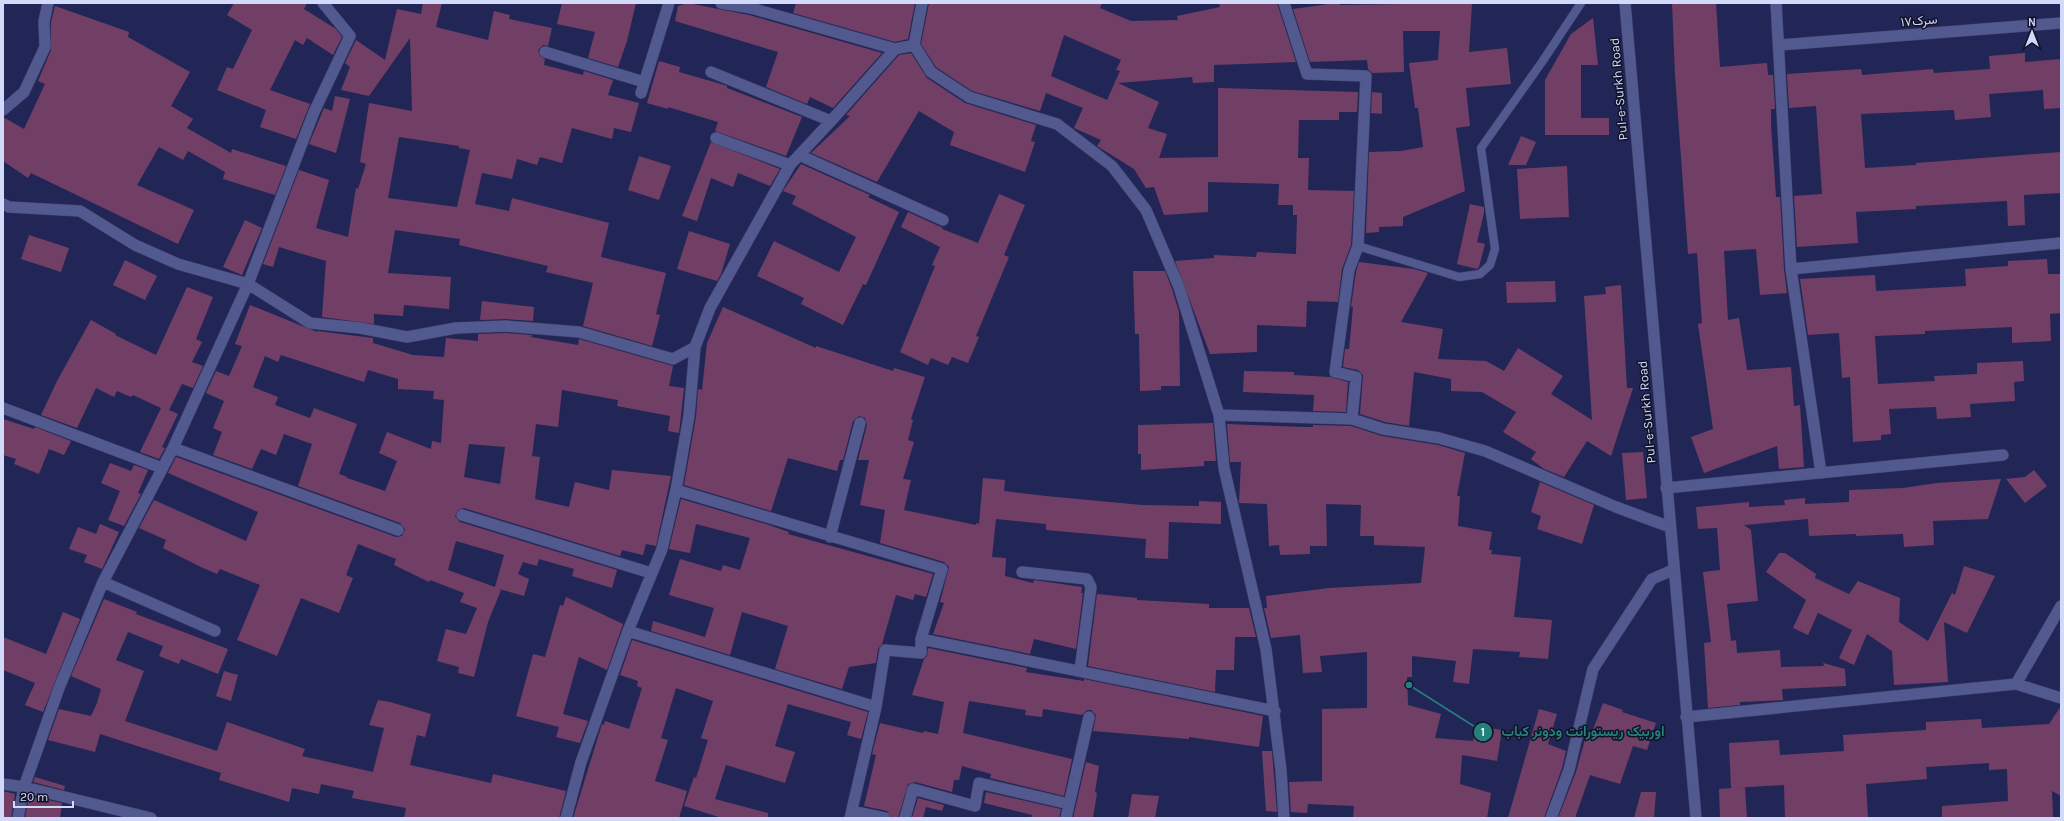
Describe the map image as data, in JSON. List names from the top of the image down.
{
  "streets": {
    "street": ["سرک۱۷", "Pul-e-Surkh Road"]
  },
  "places": ["اوربیک ریستورانت ودونر کباب"],
  "scale_bar": "20 m",
  "north": "top"
}
